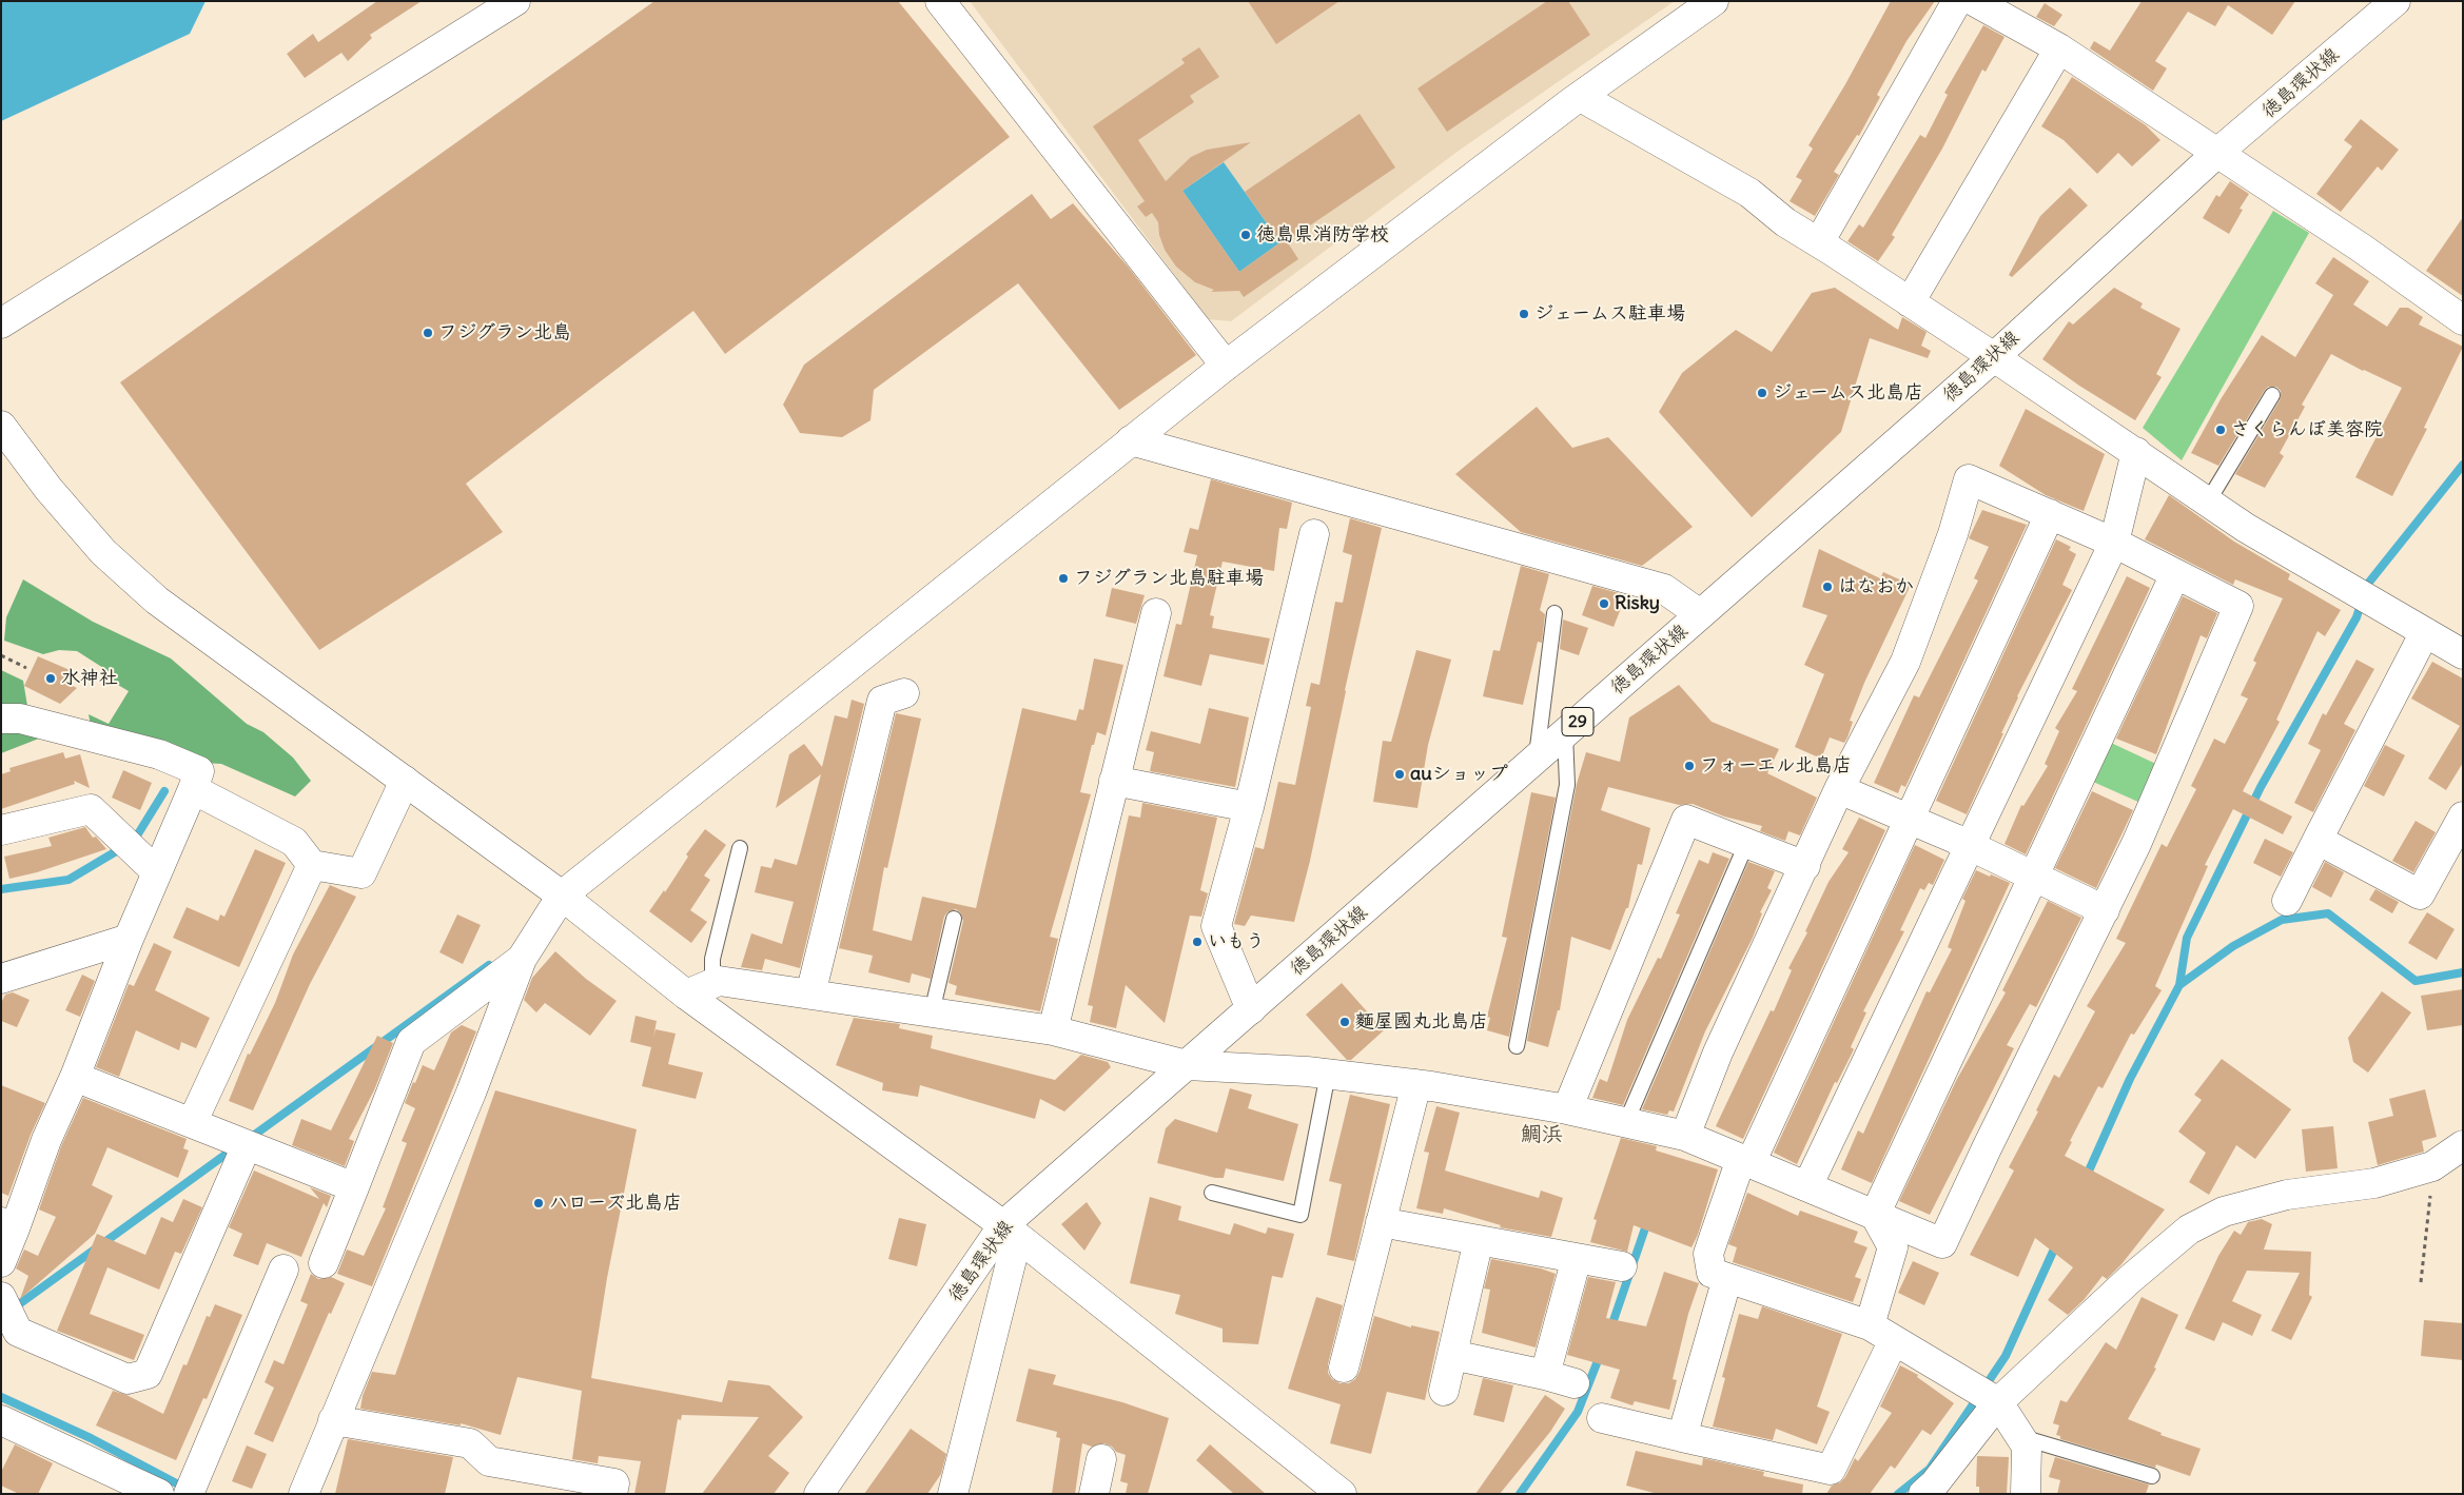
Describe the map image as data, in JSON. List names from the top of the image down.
{
  "streets": {
    "street": ["徳島環状線", "29"]
  },
  "districts": ["鯛浜"],
  "places": [
    "徳島県消防学校",
    "ジェームス駐車場",
    "フジグラン北島",
    "ジェームス北島店",
    "さくらんぼ美容院",
    "フジグラン北島駐車場",
    "はなおか",
    "Risky",
    "水神社",
    "フォーエル北島店",
    "auショップ",
    "いもう",
    "麵屋國丸北島店",
    "ハローズ北島店"
  ]
}
